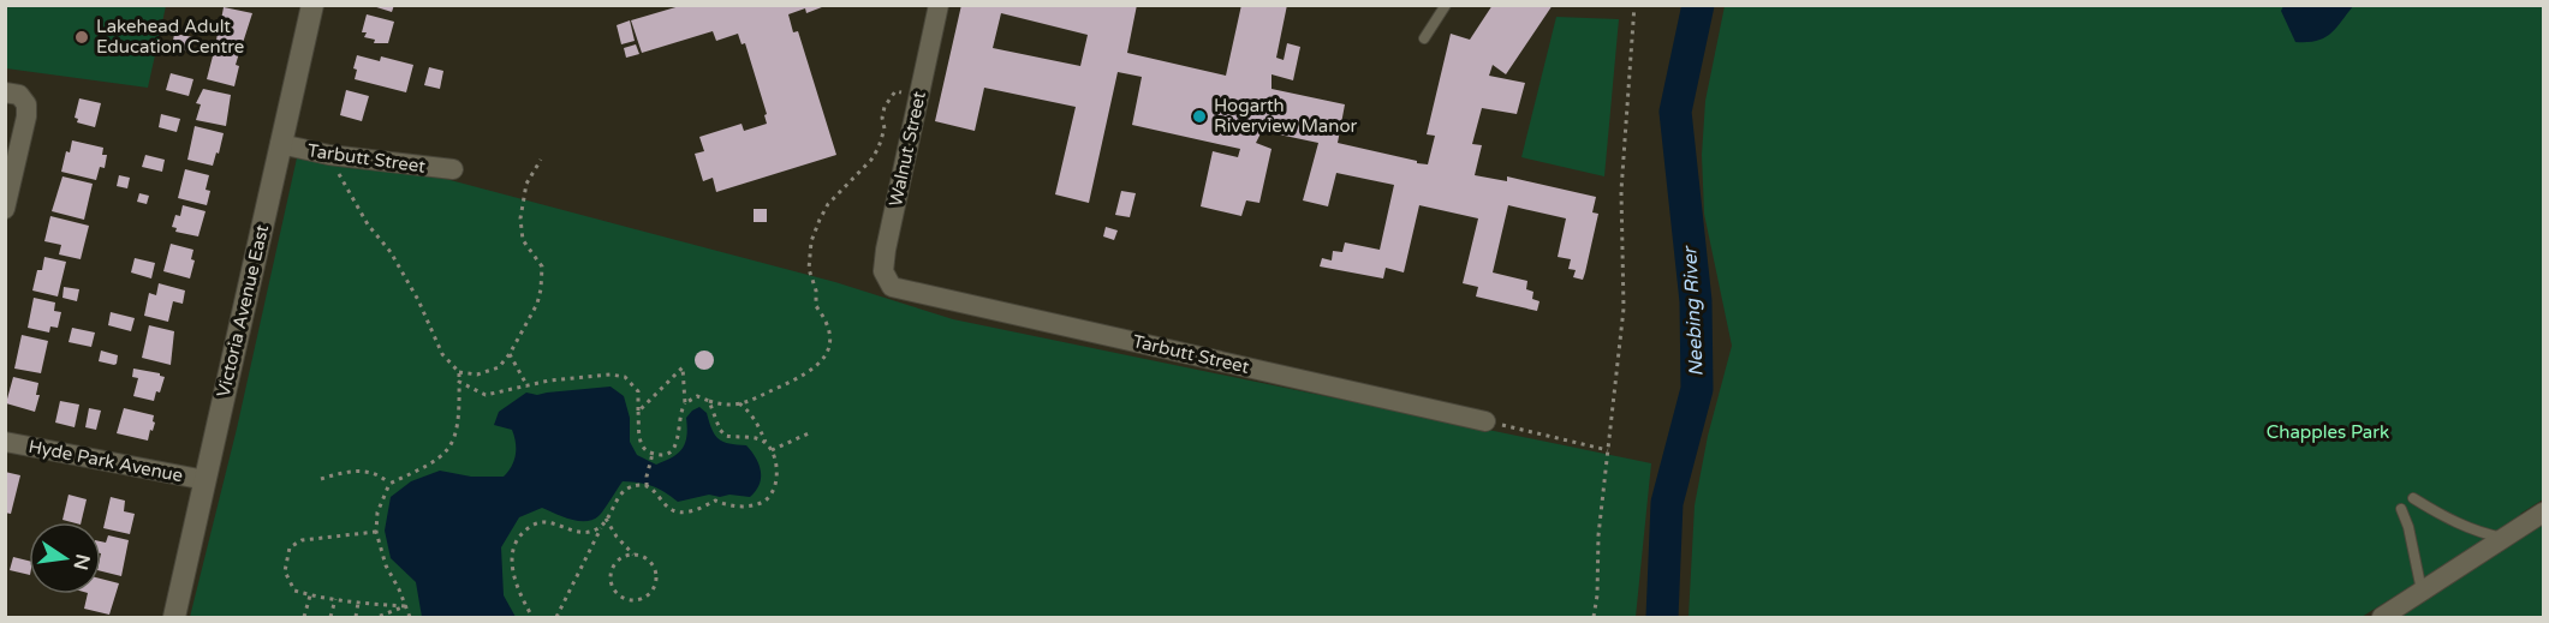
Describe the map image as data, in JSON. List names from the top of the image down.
{
  "streets": {
    "street": [
      "Walnut Street",
      "Tarbutt Street",
      "Victoria Avenue East",
      "Hyde Park Avenue"
    ]
  },
  "crossings": [
    ["Walnut Street", "Tarbutt Street"],
    ["Tarbutt Street", "Victoria Avenue East"],
    ["Victoria Avenue East", "Hyde Park Avenue"]
  ],
  "water": ["Neebing River"],
  "parks": ["Chapples Park"],
  "places": ["Lakehead Adult Education Centre", "Hogarth Riverview Manor"],
  "north": "right"
}
